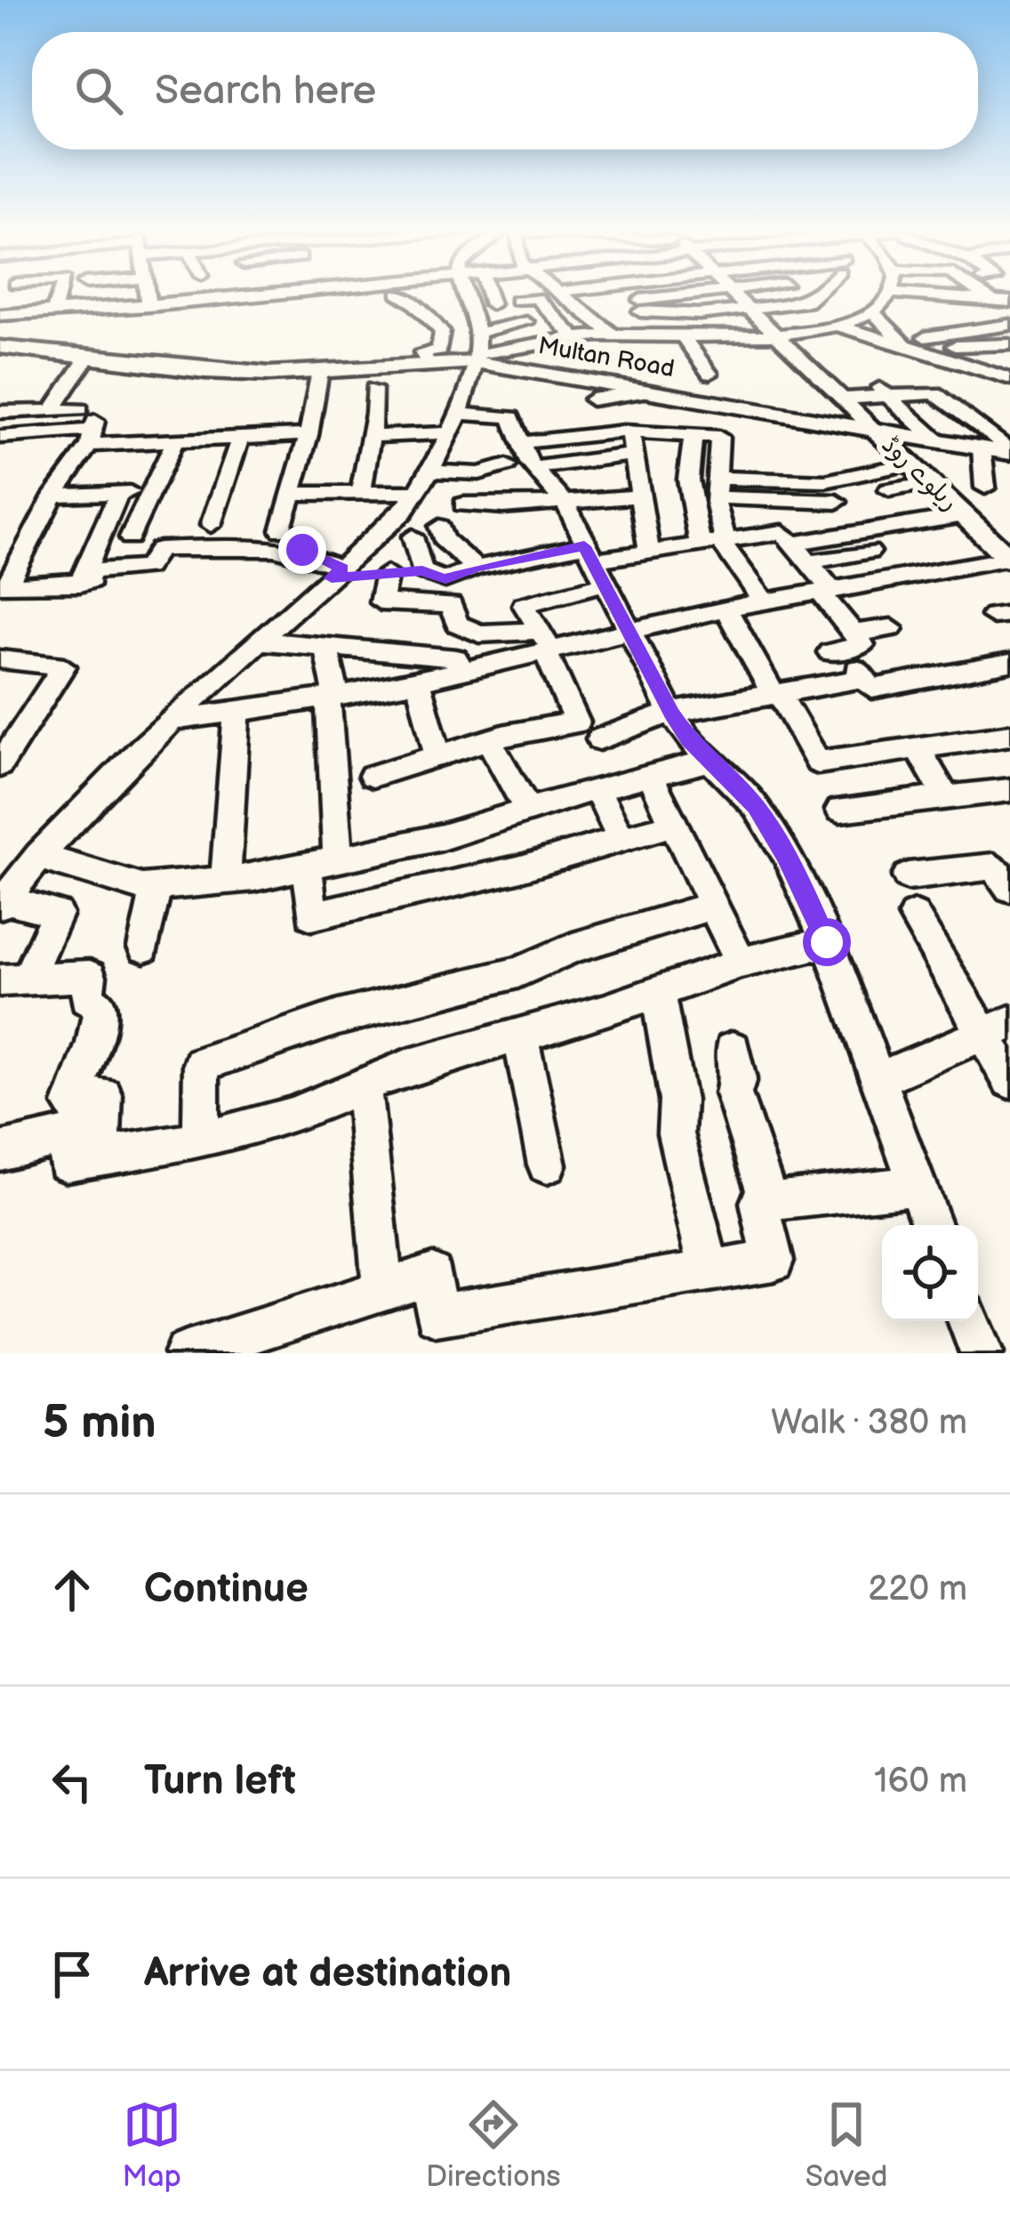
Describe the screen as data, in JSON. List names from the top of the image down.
{
  "streets": {
    "main road": ["Multan Road", "ریلوے روڈ"]
  },
  "crossings": [
    ["Multan Road", "ریلوے روڈ"]
  ],
  "page": {
    "search": "Search here",
    "heading": ["5 min", "Walk · 380 m"],
    "list": [
      ["Continue", "220 m"],
      ["Turn left", "160 m"],
      "Arrive at destination"
    ],
    "nav": ["Map", "Directions", "Saved"]
  }
}
